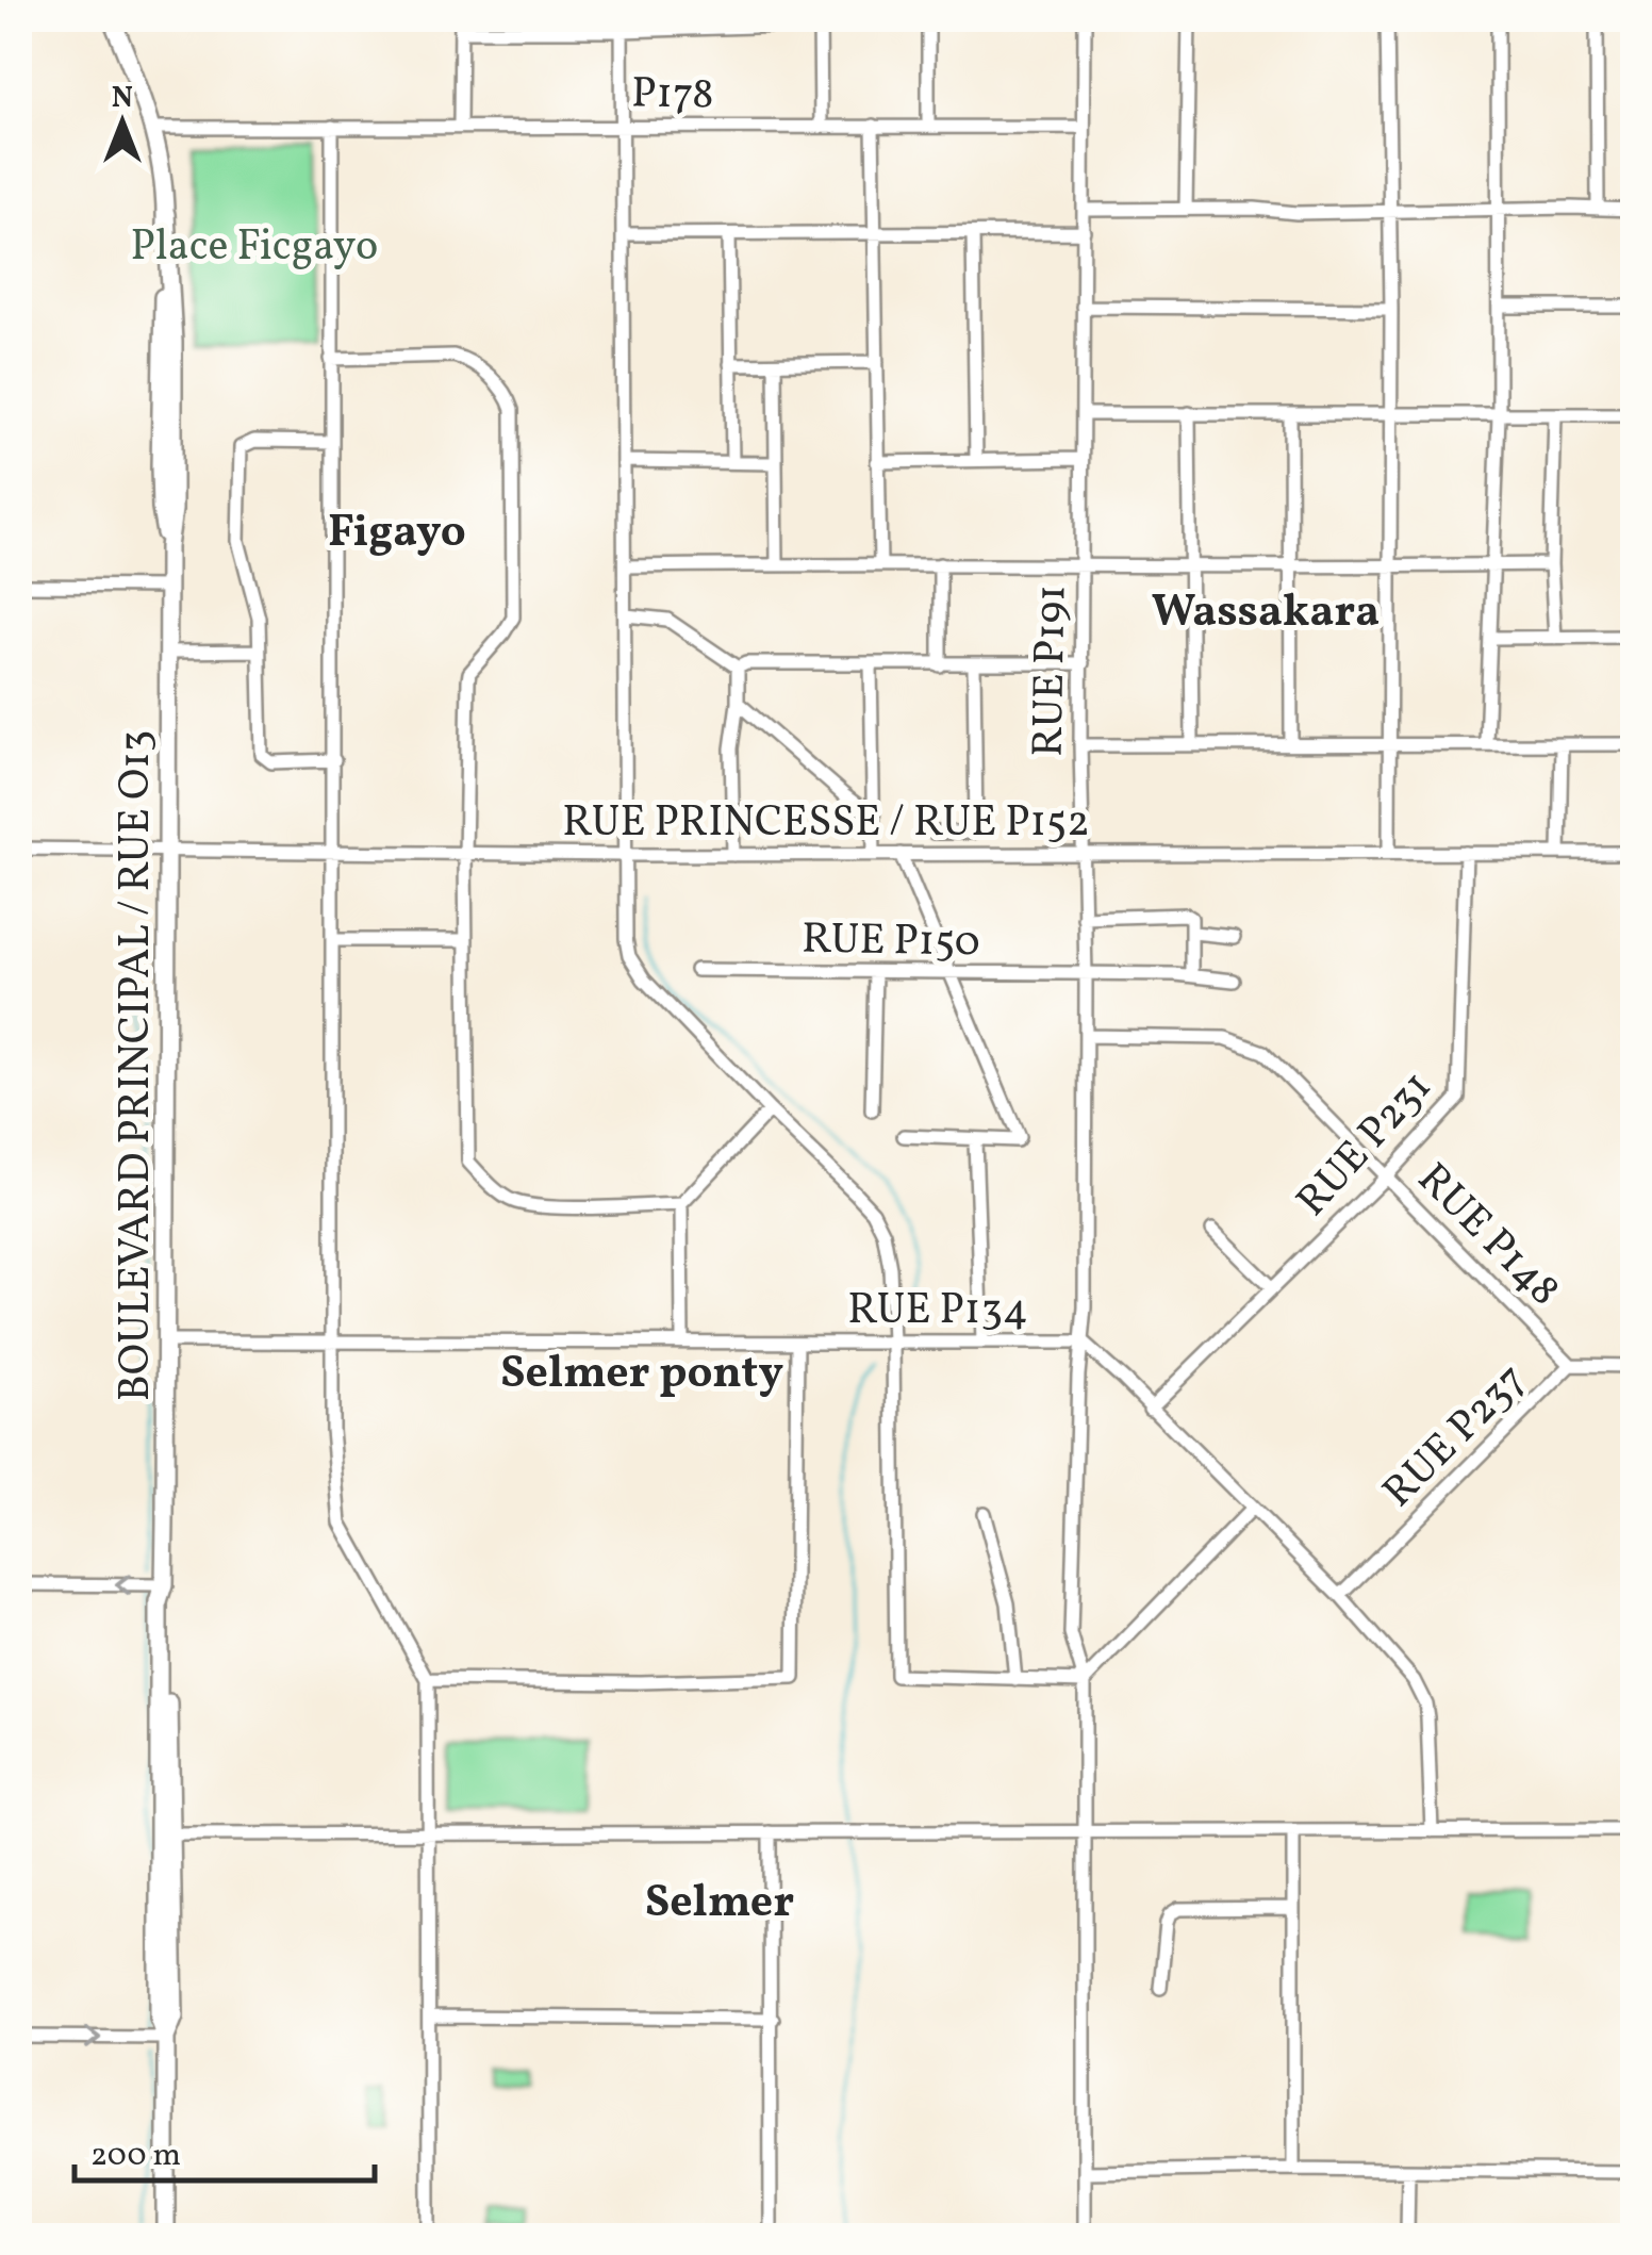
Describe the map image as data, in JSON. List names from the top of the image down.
{
  "streets": {
    "main road": ["BOULEVARD PRINCIPAL / RUE O13"],
    "street": [
      "P178",
      "RUE P191",
      "RUE PRINCESSE / RUE P152",
      "RUE P150",
      "RUE P231",
      "RUE P148",
      "RUE P134",
      "RUE P237"
    ]
  },
  "crossings": [
    ["P178", "RUE P191"],
    ["P178", "BOULEVARD PRINCIPAL / RUE O13"],
    ["RUE P191", "RUE PRINCESSE / RUE P152"],
    ["RUE P191", "RUE P150"],
    ["RUE P191", "RUE P148"],
    ["RUE P191", "RUE P134"],
    ["RUE PRINCESSE / RUE P152", "BOULEVARD PRINCIPAL / RUE O13"],
    ["RUE PRINCESSE / RUE P152", "RUE P231"],
    ["BOULEVARD PRINCIPAL / RUE O13", "RUE P134"],
    ["RUE P231", "RUE P148"],
    ["RUE P231", "RUE P134"],
    ["RUE P148", "RUE P237"],
    ["RUE P134", "RUE P237"]
  ],
  "districts": [
    "Figayo",
    "Wassakara",
    "Selmer ponty",
    "Selmer"
  ],
  "parks": ["Place Ficgayo"],
  "scale_bar": "200 m",
  "north": "top"
}
